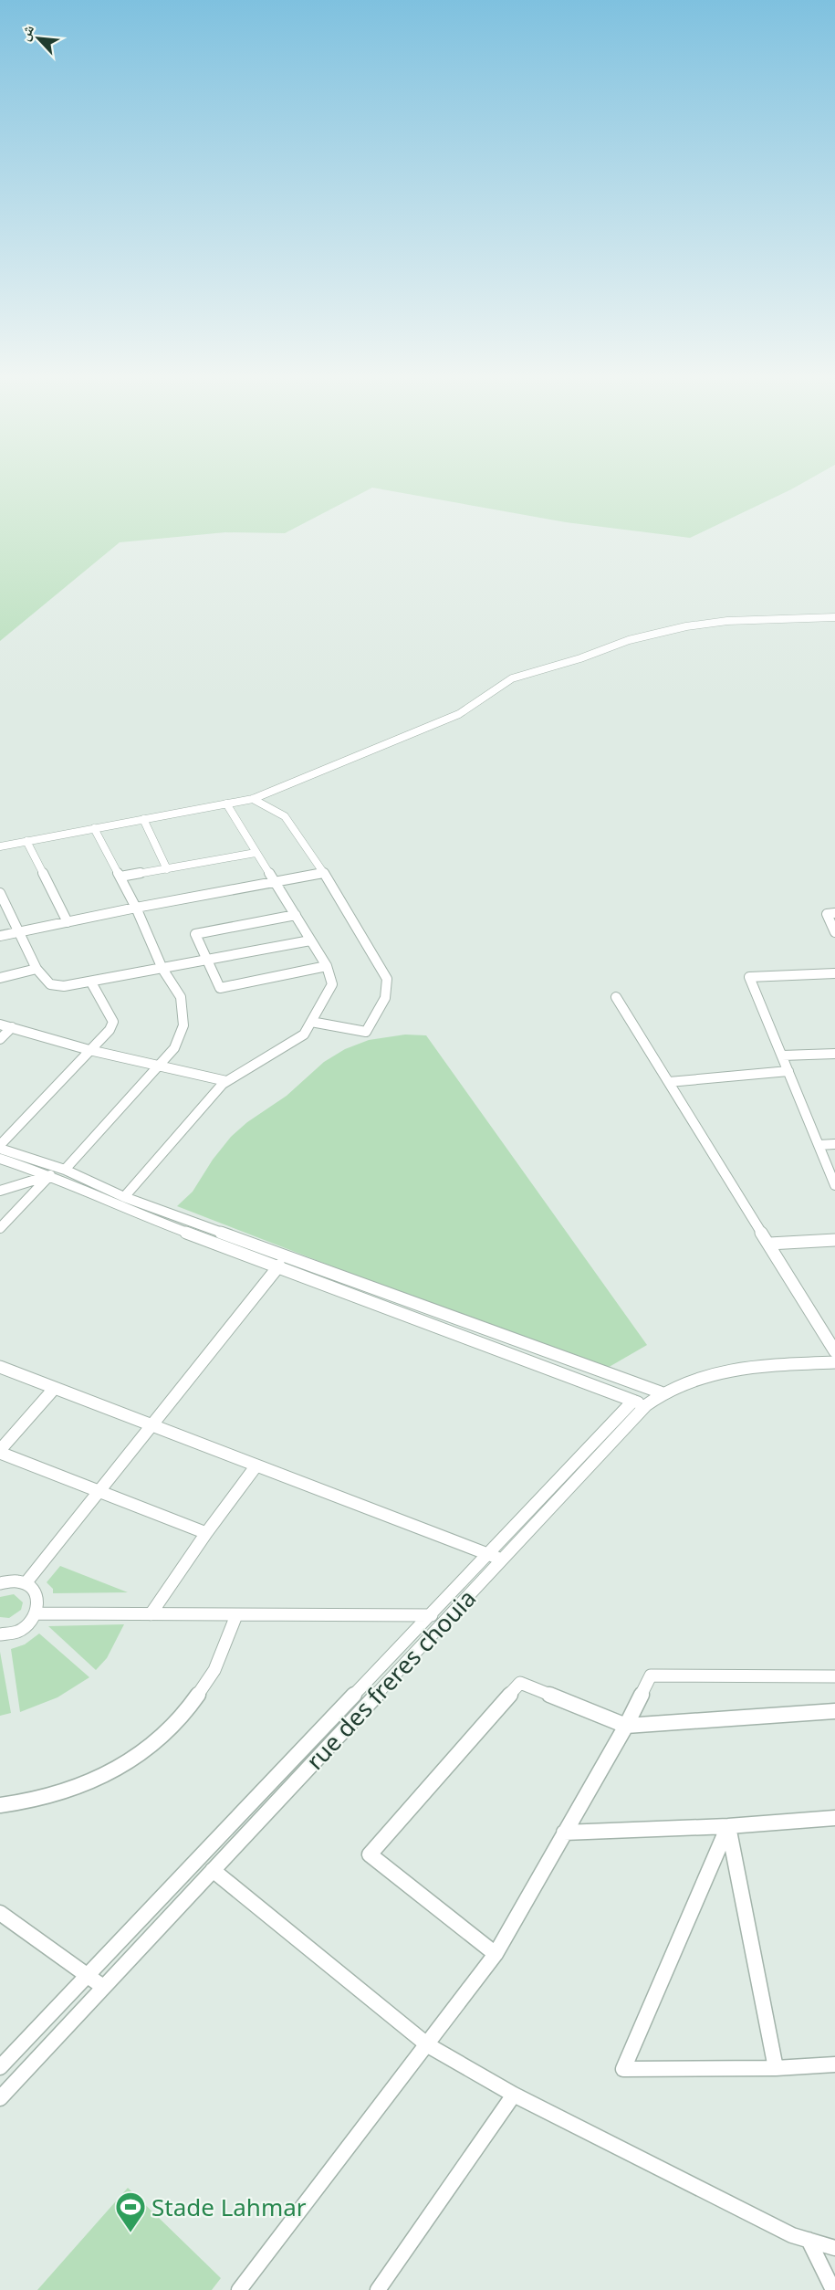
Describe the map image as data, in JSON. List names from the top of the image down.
{
  "streets": {
    "street": ["rue des freres chouia"]
  },
  "places": {
    "sports": ["Stade Lahmar"]
  },
  "north": "top left"
}
